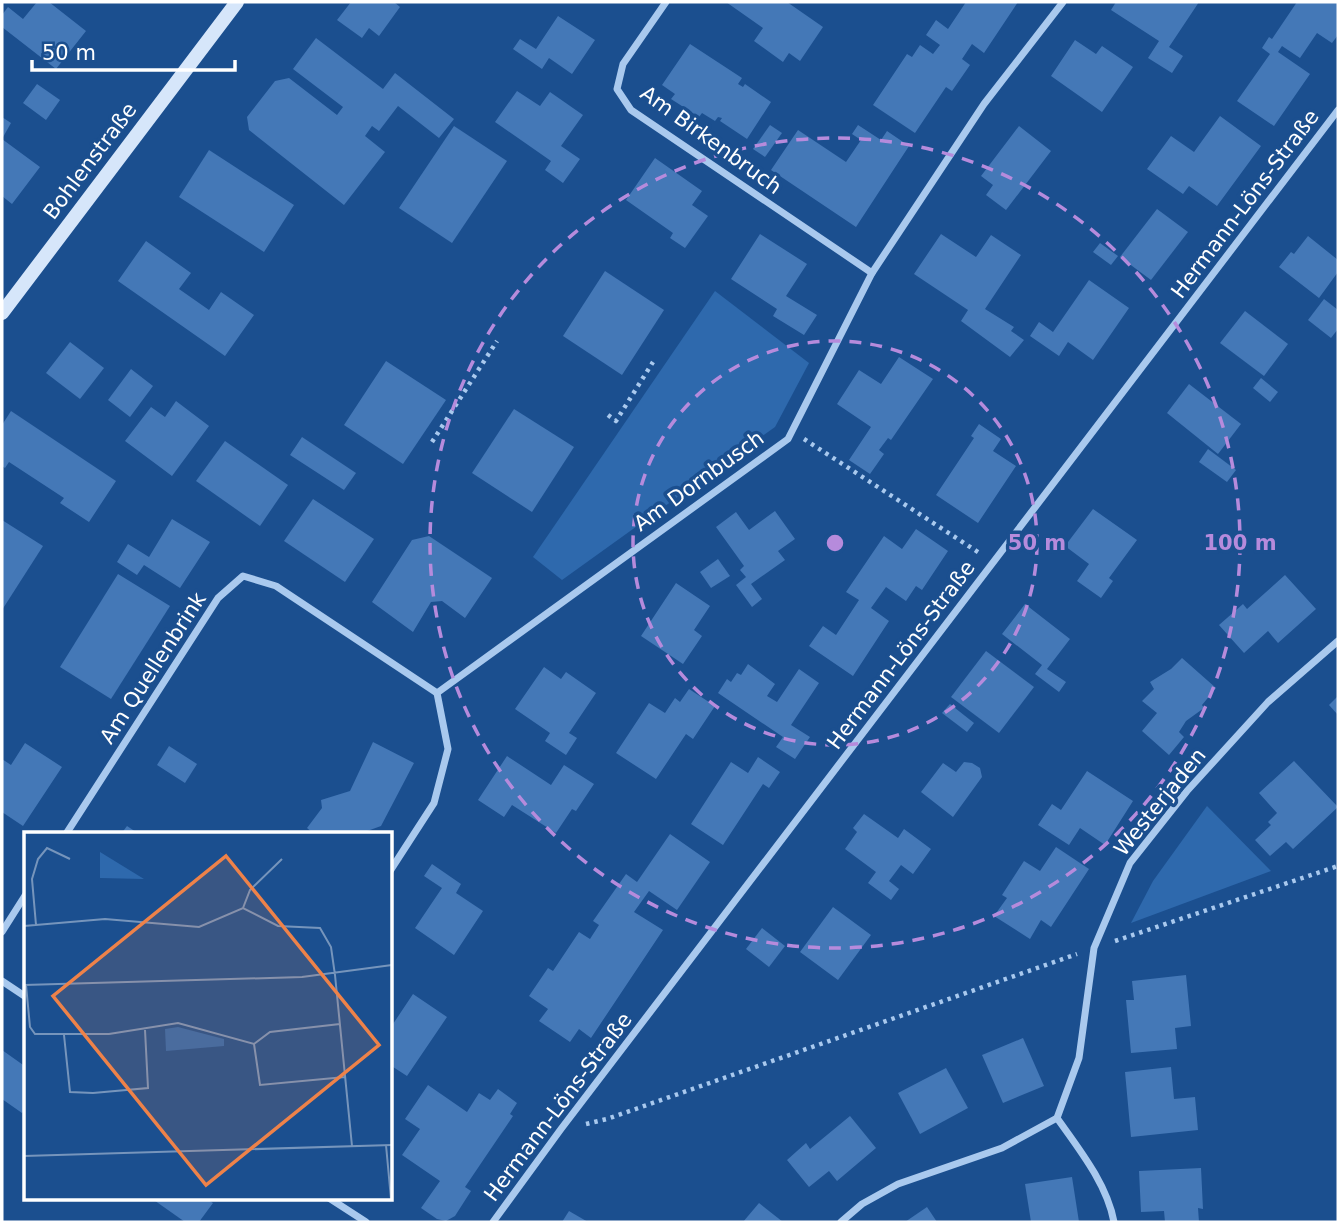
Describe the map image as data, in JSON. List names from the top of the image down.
{
  "streets": {
    "street": [
      "Am Birkenbruch",
      "Bohlenstraße",
      "Hermann-Löns-Straße",
      "Am Dornbusch",
      "Am Quellenbrink",
      "Westerjaden"
    ]
  },
  "crossings": [
    ["Am Birkenbruch", "Am Dornbusch"],
    ["Am Dornbusch", "Am Quellenbrink"]
  ],
  "scale_bar": "50 m",
  "rings": ["50 m", "100 m"]
}
